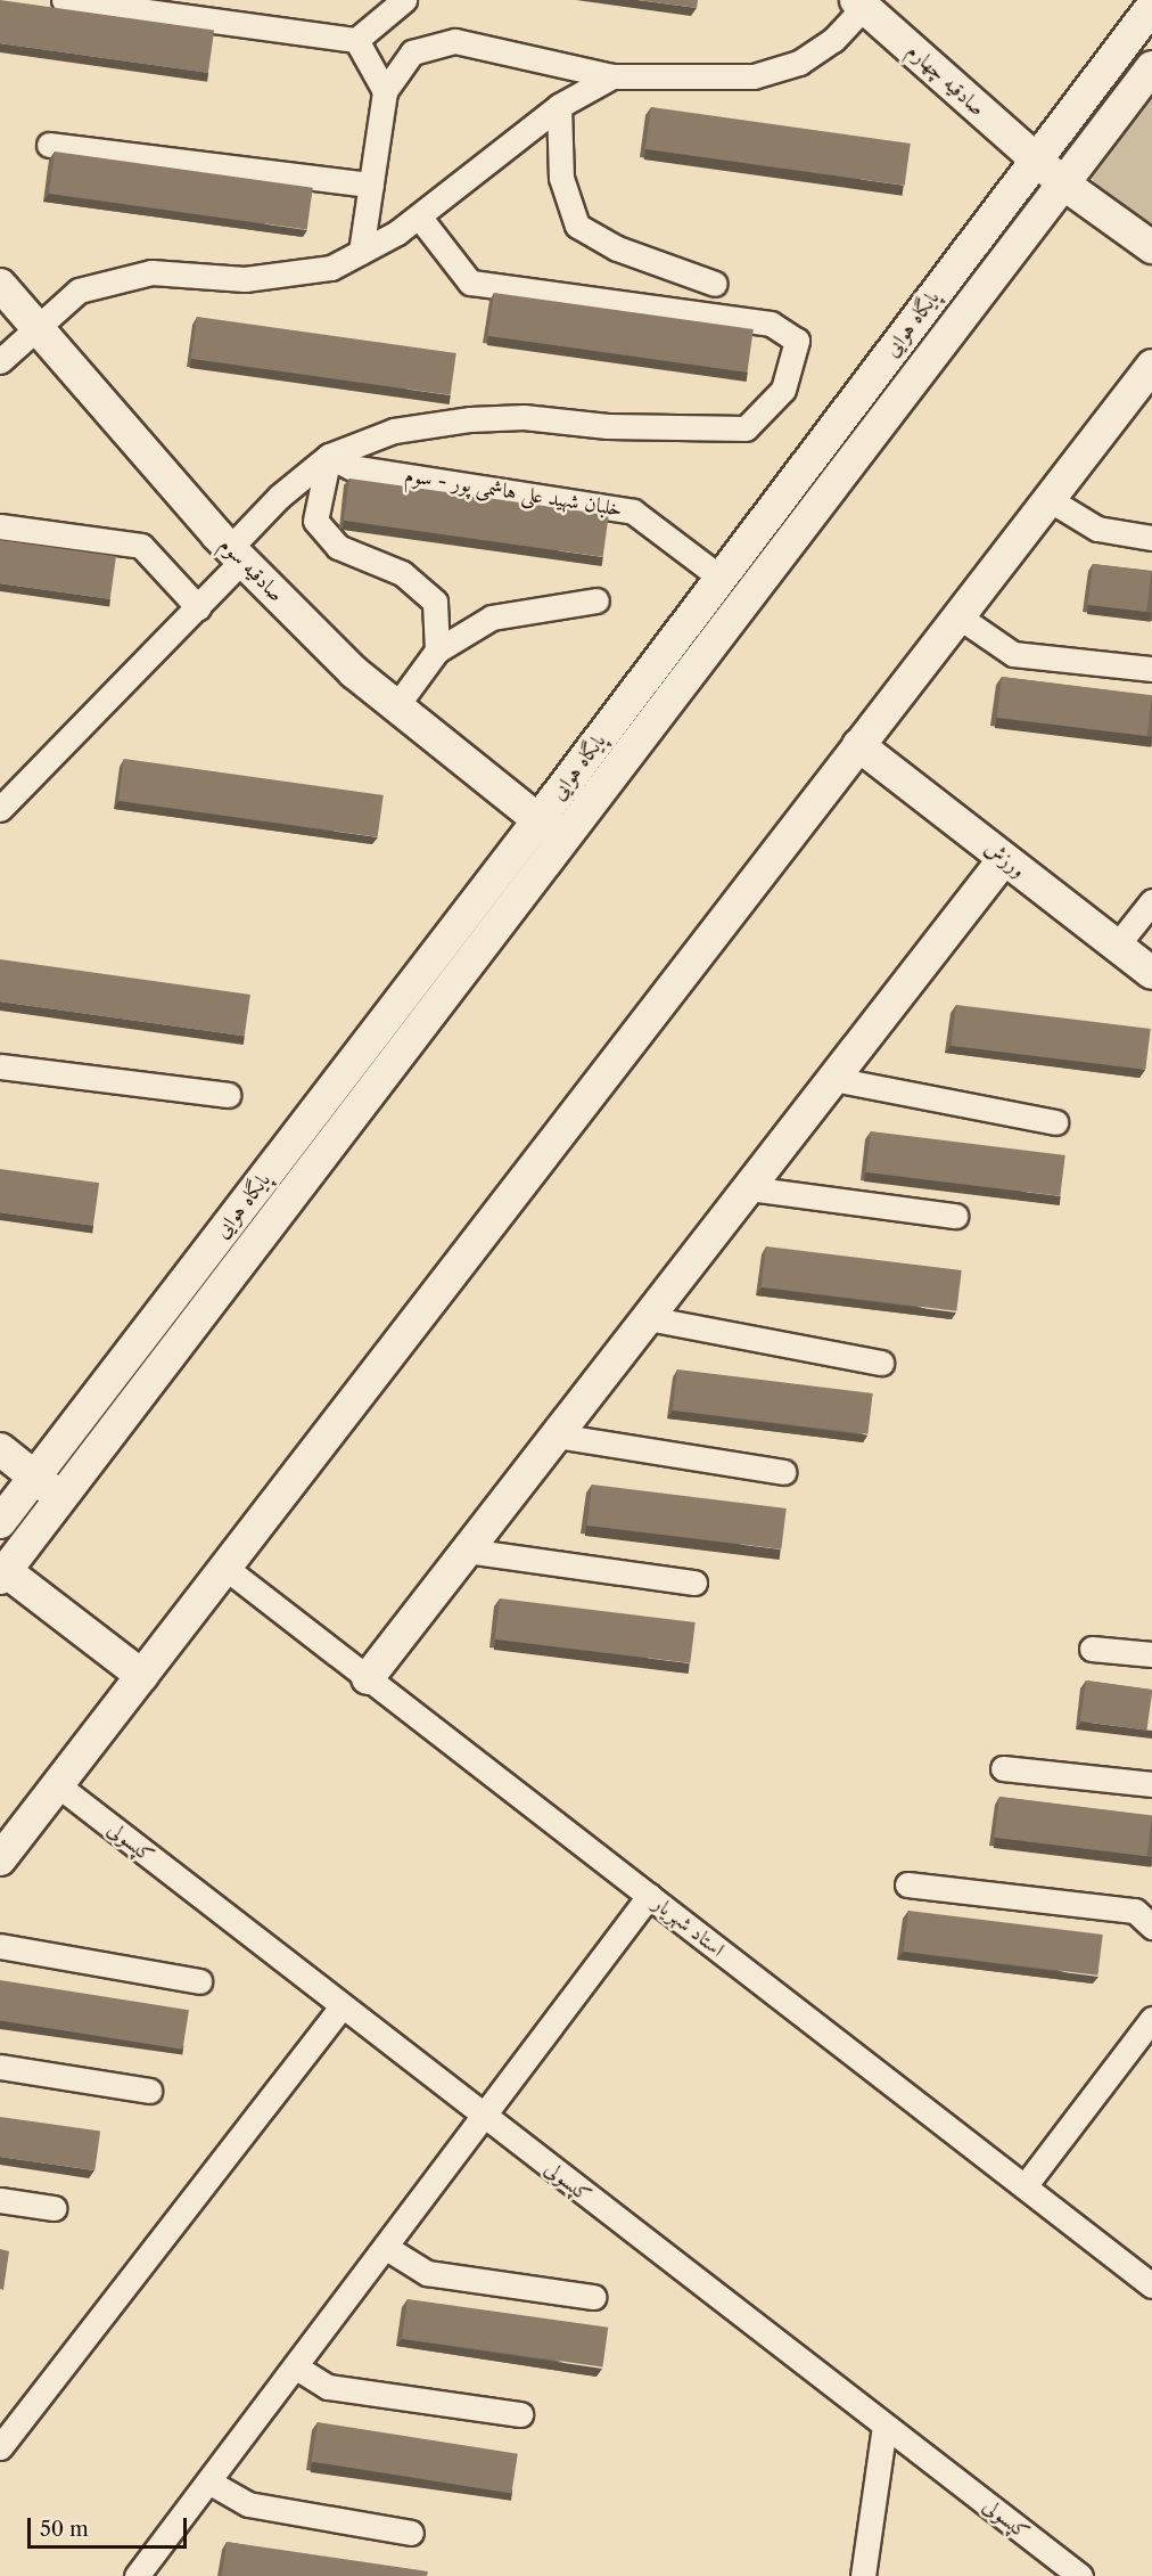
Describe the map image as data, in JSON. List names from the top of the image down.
{
  "streets": {
    "street": [
      "صادقیه چهارم",
      "پایگاه هوایی",
      "خلبان شهید علی هاشمی پور - سوم",
      "صادقیه سوم",
      "ورزش",
      "کپسولی",
      "استاد شهریار"
    ]
  },
  "crossings": [
    ["صادقیه چهارم", "پایگاه هوایی"],
    ["پایگاه هوایی", "خلبان شهید علی هاشمی پور - سوم"],
    ["پایگاه هوایی", "صادقیه سوم"]
  ],
  "scale_bar": "50 m"
}
